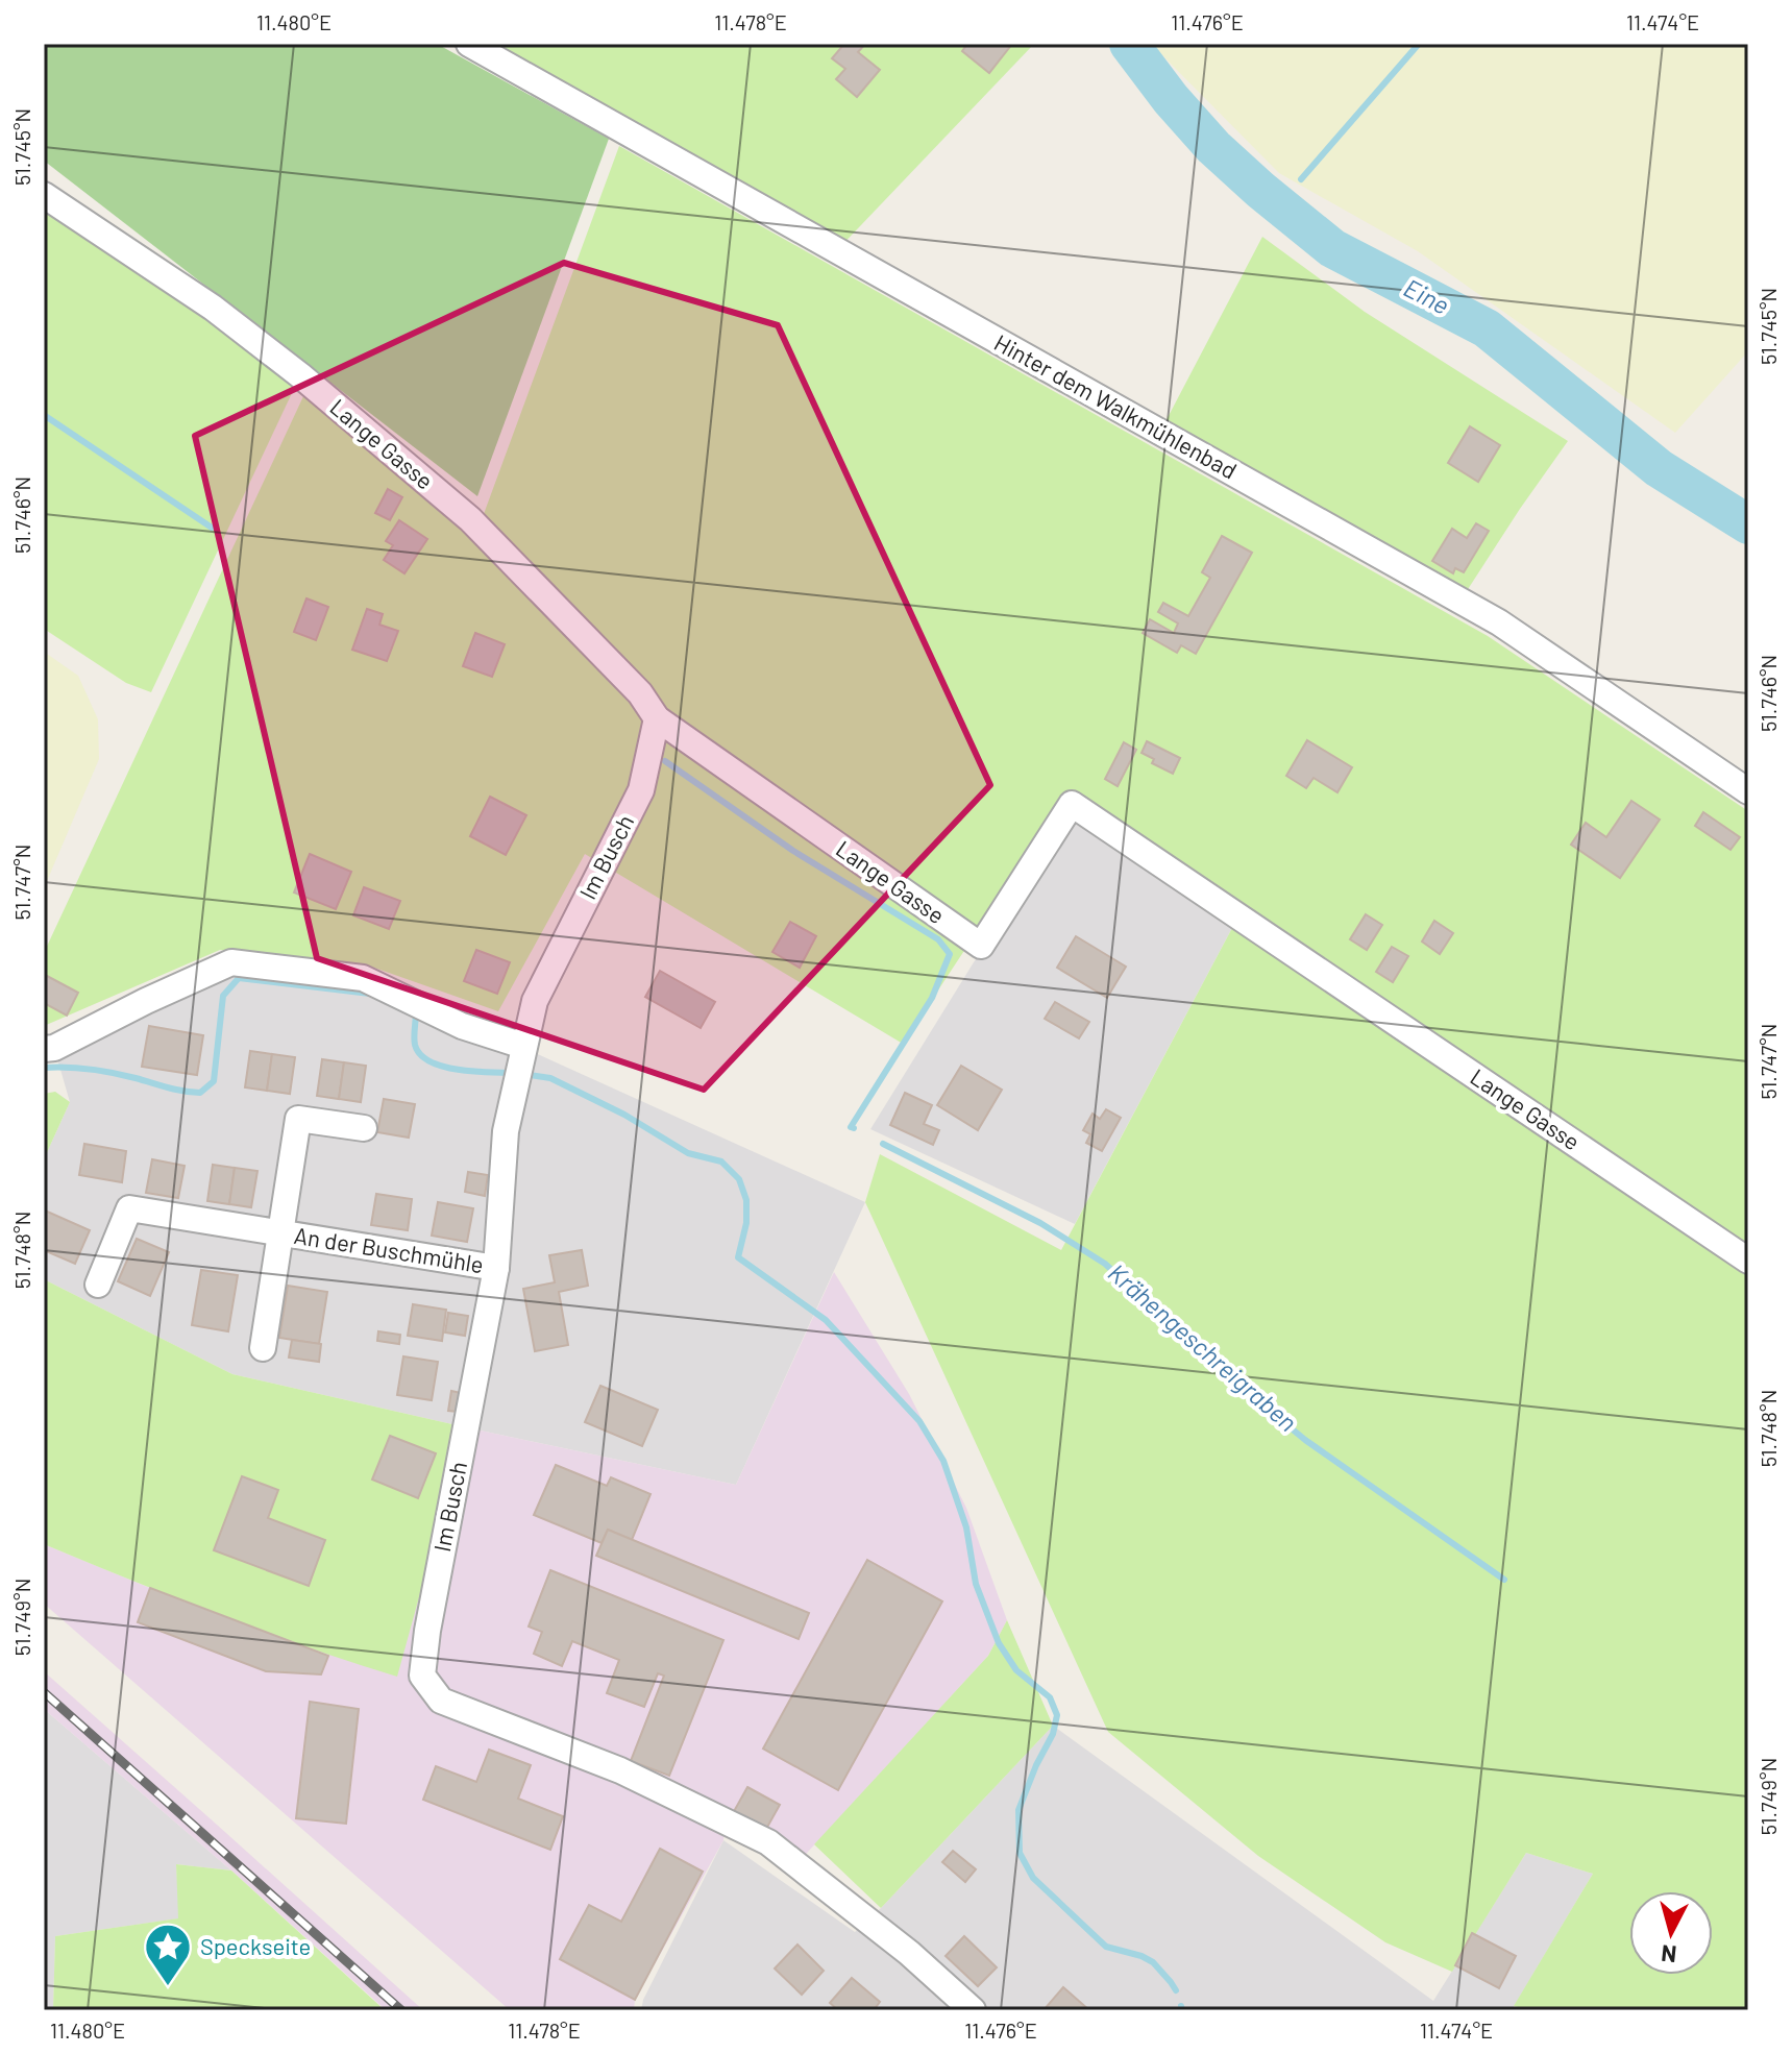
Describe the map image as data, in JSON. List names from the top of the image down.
{
  "streets": {
    "street": [
      "Hinter dem Walkmühlenbad",
      "Lange Gasse",
      "Im Busch",
      "An der Buschmühle"
    ]
  },
  "crossings": [
    ["Lange Gasse", "Im Busch"],
    ["Im Busch", "An der Buschmühle"]
  ],
  "water": ["Eine", "Krähengeschreigraben"],
  "places": {
    "place": ["Speckseite"]
  },
  "north": "bottom",
  "coordinates": [
    "11.480°E",
    "11.478°E",
    "11.476°E",
    "11.474°E",
    "51.745°N",
    "51.746°N",
    "51.747°N",
    "51.748°N",
    "51.749°N"
  ]
}
